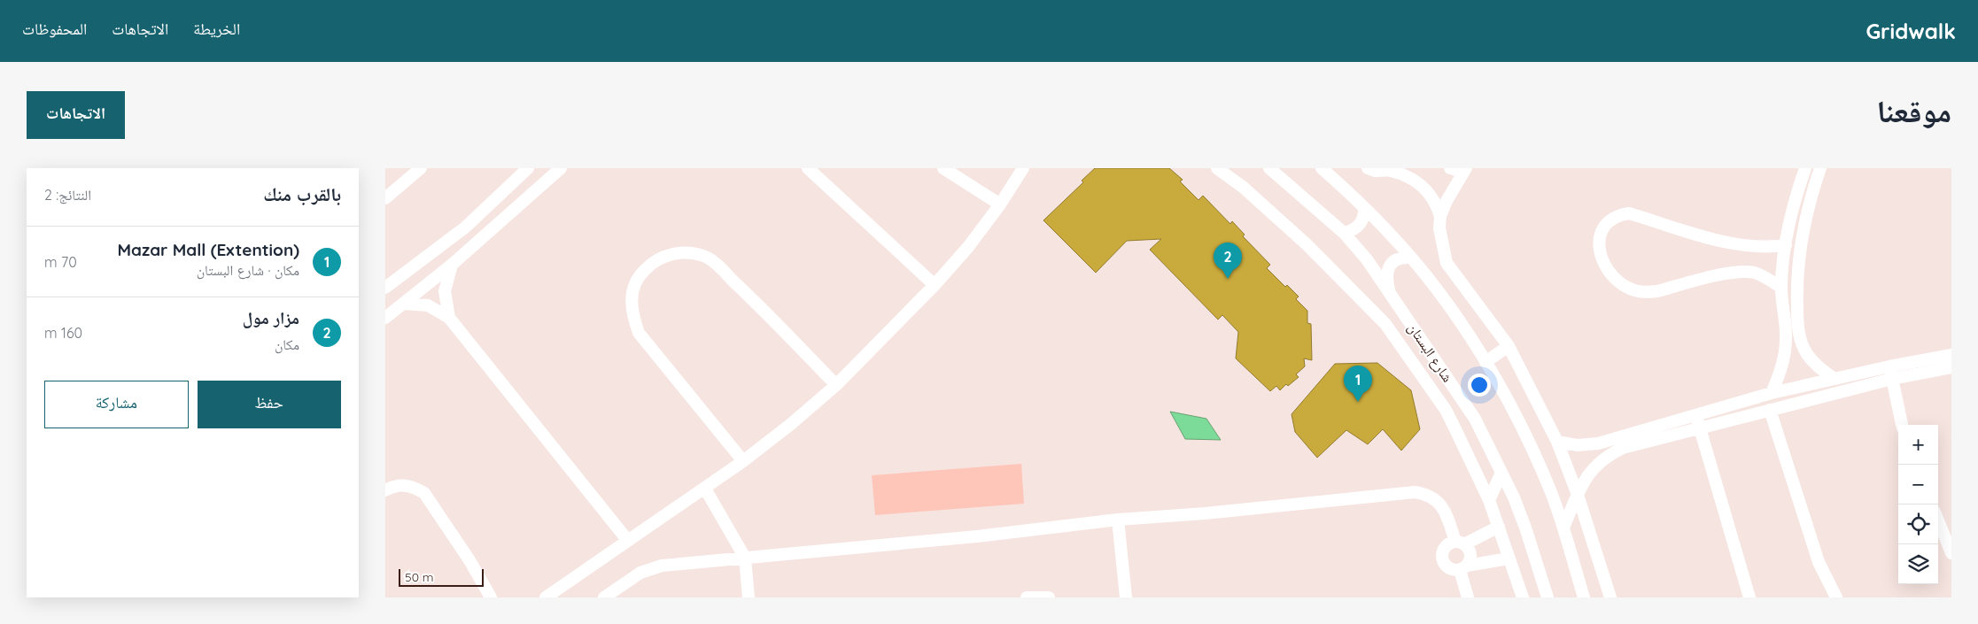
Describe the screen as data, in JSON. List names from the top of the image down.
{
  "streets": {
    "street": ["شارع البستان"]
  },
  "scale_bar": "50 m",
  "page": {
    "header": "Gridwalk",
    "nav": ["الخريطة", "الاتجاهات", "المحفوظات"],
    "title": "موقعنا",
    "buttons": [
      "الاتجاهات",
      ["حفظ", "مشاركة"]
    ],
    "heading": ["بالقرب منك", "النتائج: 2"],
    "list": [
      {
        "mark": "1",
        "name": "Mazar Mall (Extention)",
        "note": "مكان · شارع البستان",
        "value": "70 m"
      },
      {
        "mark": "2",
        "name": "مزار مول",
        "note": "مكان",
        "value": "160 m"
      }
    ],
    "pins": ["2", "1"],
    "map_buttons": ["+", "−"],
    "scale": "50 m"
  }
}
